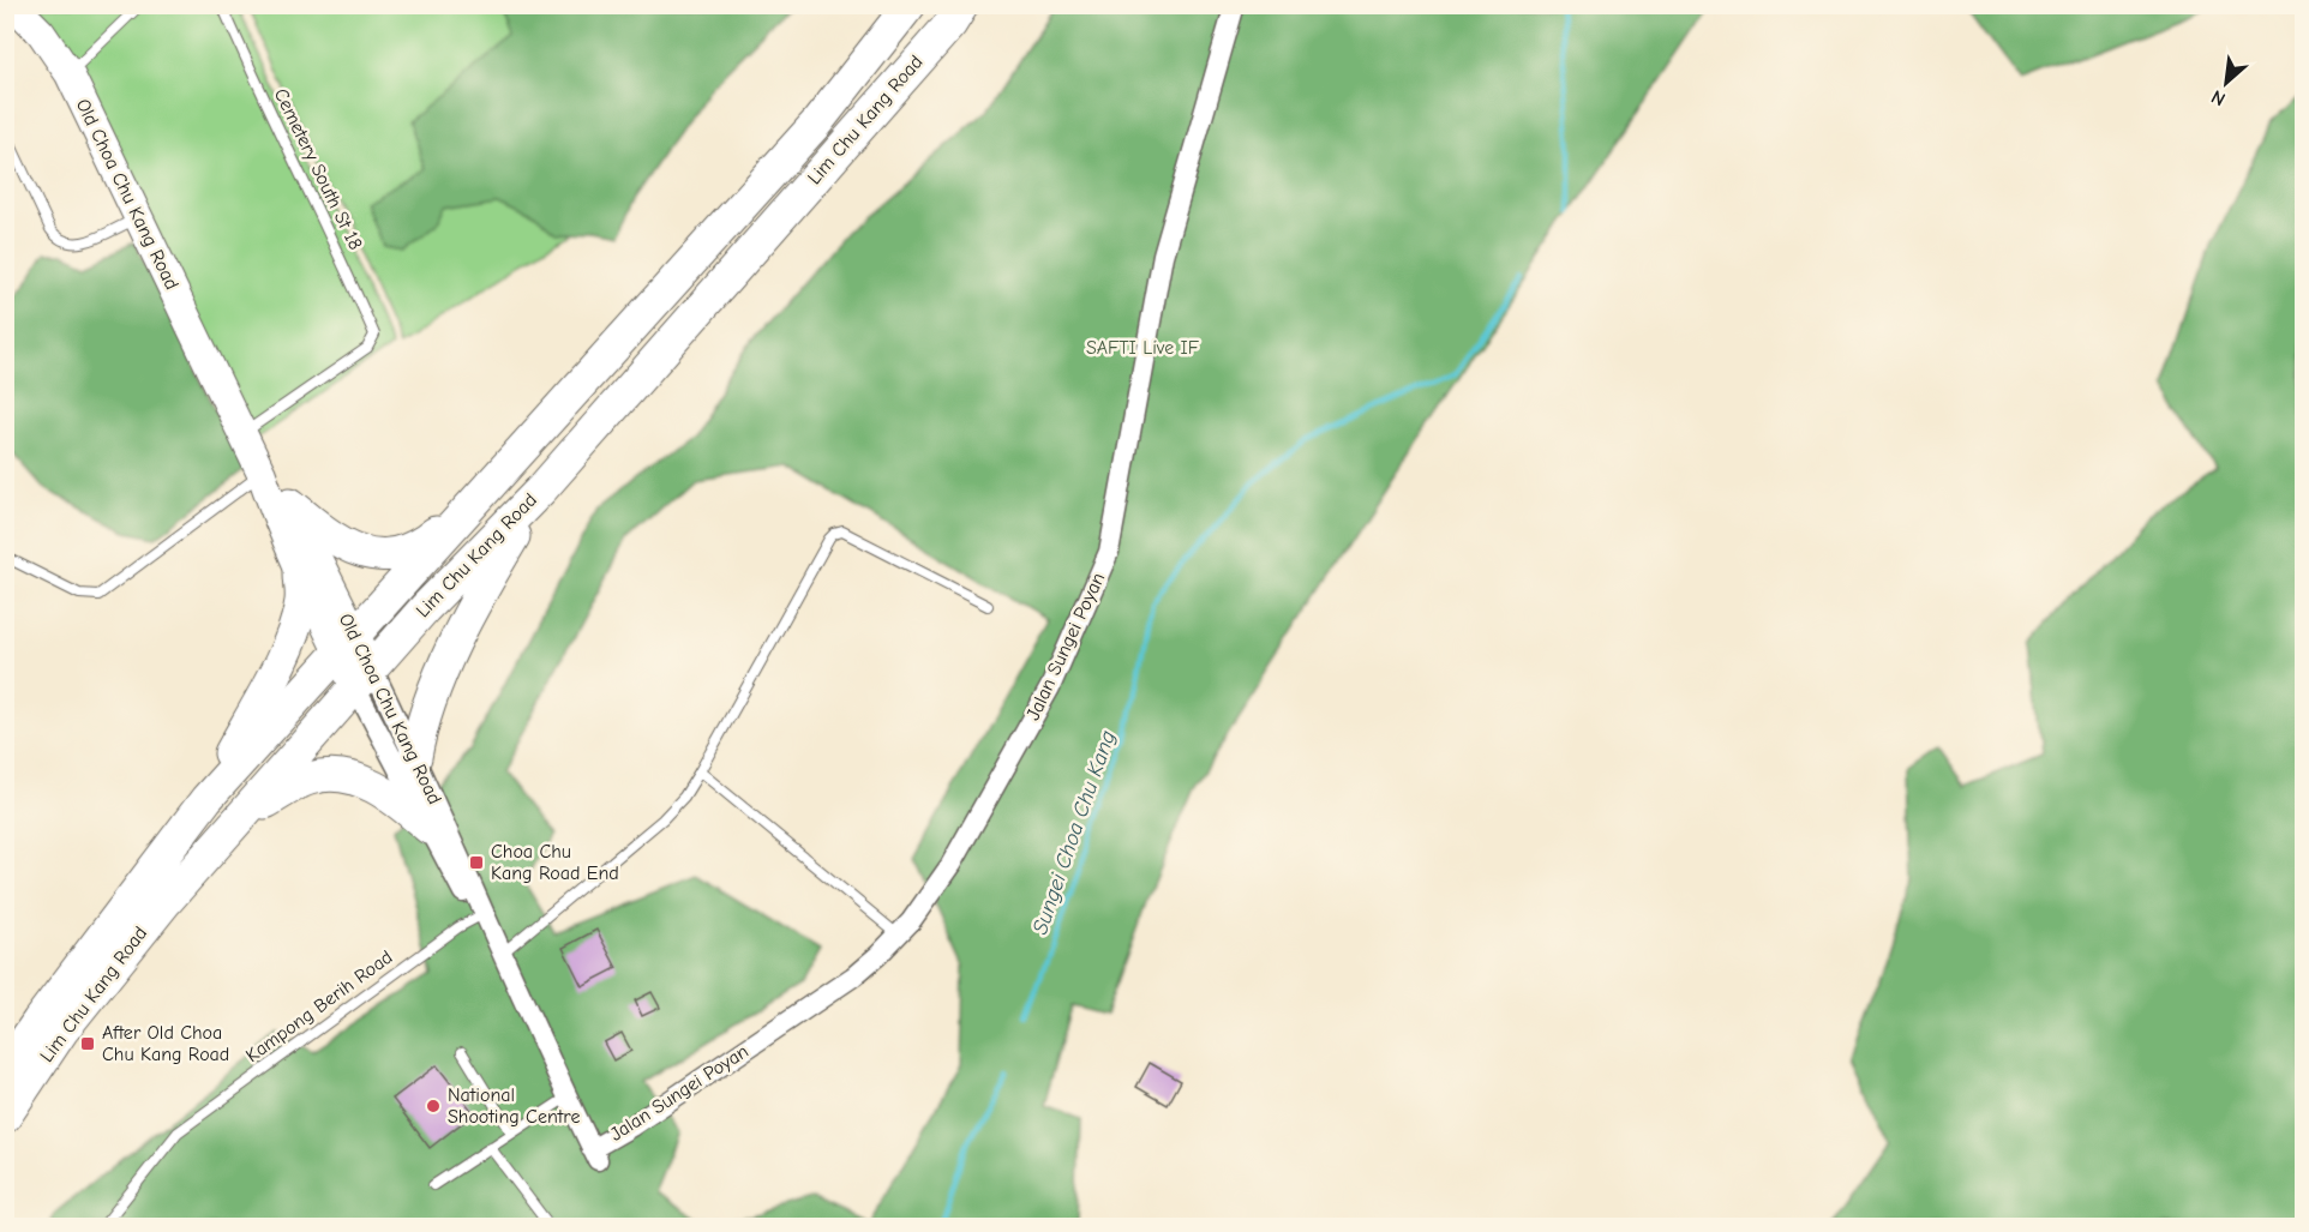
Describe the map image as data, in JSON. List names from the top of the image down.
{
  "streets": {
    "main road": ["Lim Chu Kang Road"],
    "street": ["Old Choa Chu Kang Road", "Jalan Sungei Poyan"],
    "lane": ["Cemetery South St 18", "Kampong Berih Road"]
  },
  "crossings": [
    ["Lim Chu Kang Road", "Old Choa Chu Kang Road"],
    ["Cemetery South St 18", "Old Choa Chu Kang Road"],
    ["Old Choa Chu Kang Road", "Jalan Sungei Poyan"],
    ["Old Choa Chu Kang Road", "Kampong Berih Road"]
  ],
  "water": ["Sungei Choa Chu Kang"],
  "parks": ["SAFTI Live IF"],
  "places": {
    "transit": ["Choa Chu Kang Road End", "After Old Choa Chu Kang Road"],
    "other": ["National Shooting Centre"]
  },
  "north": "bottom left"
}
